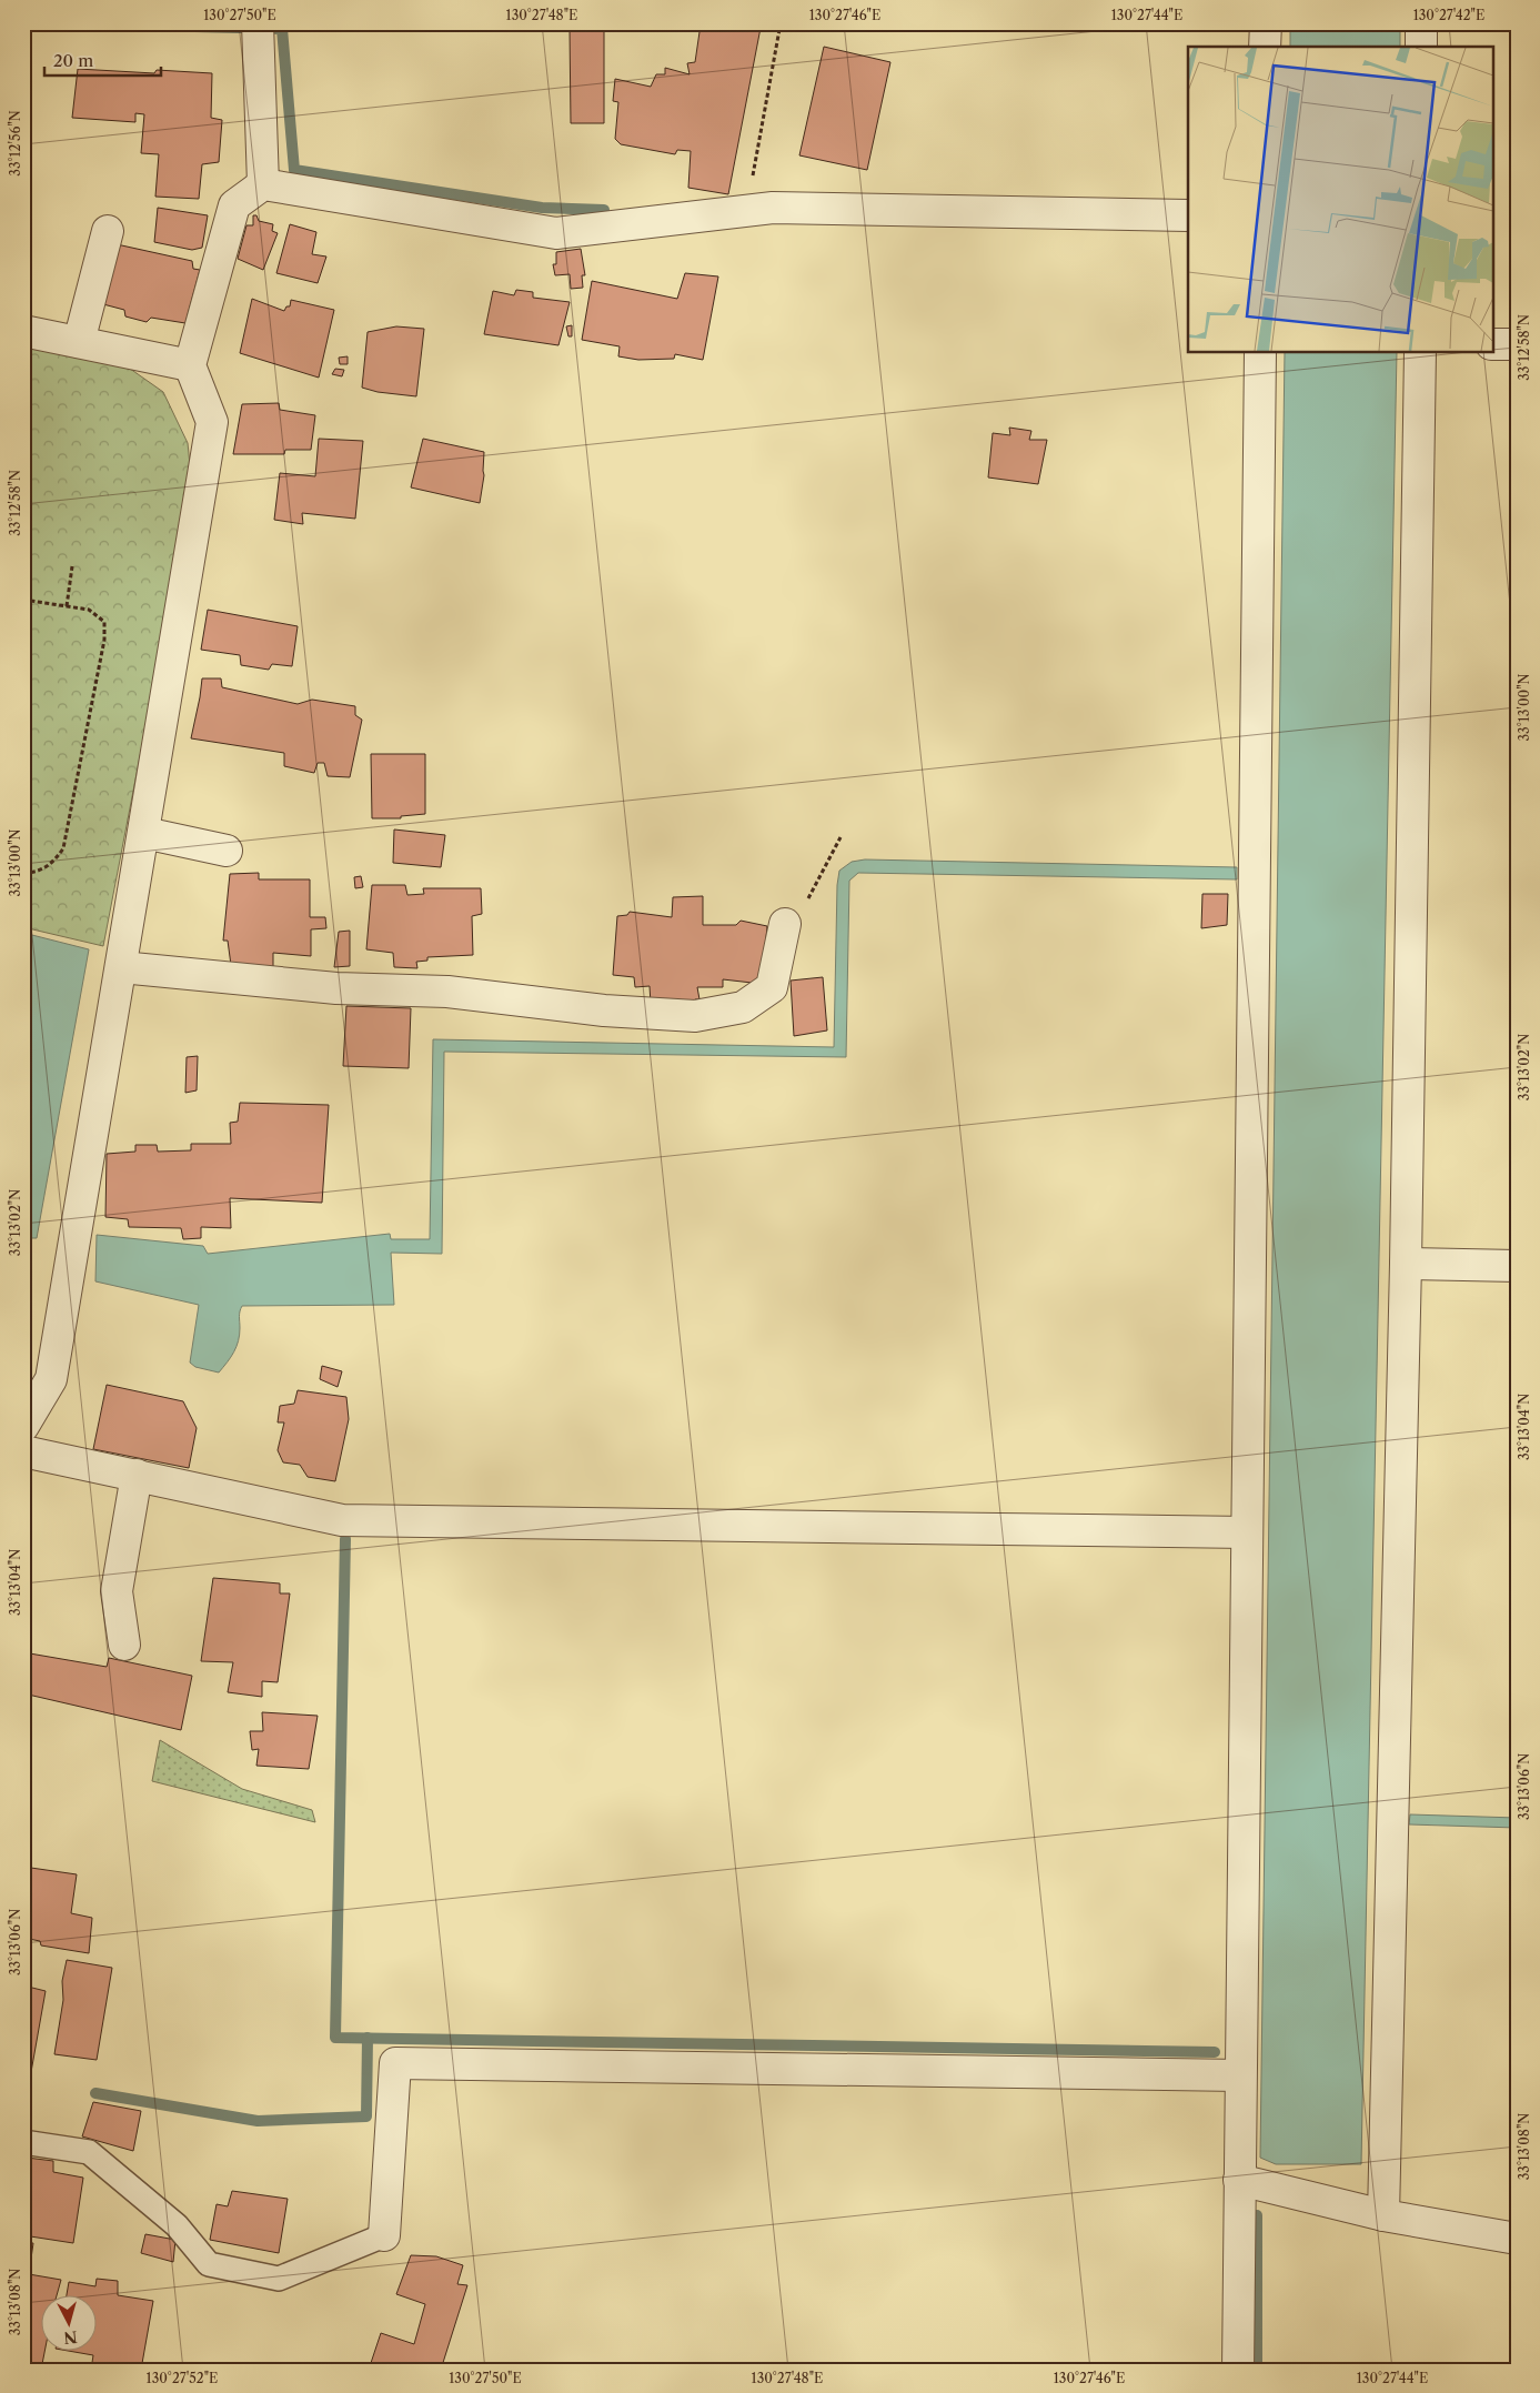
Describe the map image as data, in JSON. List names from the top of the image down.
{
  "scale_bar": "20 m",
  "north": "bottom",
  "coordinates": [
    "130°27'50\"E",
    "130°27'48\"E",
    "130°27'46\"E",
    "130°27'44\"E",
    "130°27'42\"E",
    "33°12'56\"N",
    "33°12'58\"N",
    "33°13'00\"N",
    "33°13'02\"N",
    "33°13'04\"N",
    "33°13'06\"N",
    "33°13'08\"N",
    "130°27'52\"E"
  ]
}
